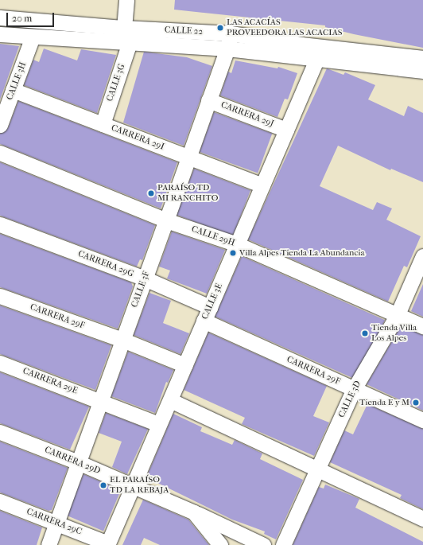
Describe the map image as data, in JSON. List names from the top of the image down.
{
  "streets": {
    "street": [
      "CALLE 22",
      "CALLE 3H",
      "CALLE 3G",
      "CARRERA 29J",
      "CARRERA 29I",
      "CALLE 29H",
      "CARRERA 29G",
      "CALLE 3F",
      "CALLE 3E",
      "CARRERA 29F",
      "CARRERA 29E",
      "CALLE 3D",
      "CARRERA 29D",
      "CARRERA 29C"
    ]
  },
  "crossings": [
    ["CALLE 22", "CALLE 3H"],
    ["CALLE 22", "CALLE 3G"],
    ["CALLE 22", "CALLE 3F"],
    ["CALLE 22", "CALLE 3E"],
    ["CALLE 3H", "CARRERA 29I"],
    ["CALLE 3G", "CARRERA 29I"],
    ["CARRERA 29J", "CALLE 3F"],
    ["CARRERA 29J", "CALLE 3E"],
    ["CARRERA 29I", "CALLE 3F"],
    ["CARRERA 29I", "CALLE 3E"],
    ["CALLE 29H", "CALLE 3F"],
    ["CALLE 29H", "CALLE 3E"],
    ["CALLE 29H", "CALLE 3D"],
    ["CARRERA 29G", "CALLE 3F"],
    ["CARRERA 29G", "CALLE 3E"],
    ["CALLE 3F", "CARRERA 29F"],
    ["CALLE 3F", "CARRERA 29E"],
    ["CALLE 3F", "CARRERA 29D"],
    ["CALLE 3F", "CARRERA 29C"],
    ["CALLE 3E", "CARRERA 29F"],
    ["CALLE 3E", "CARRERA 29E"],
    ["CALLE 3E", "CARRERA 29D"],
    ["CALLE 3E", "CARRERA 29C"],
    ["CARRERA 29F", "CALLE 3D"]
  ],
  "places": [
    "LAS ACACÍAS PROVEEDORA LAS ACACIAS",
    "PARAÍSO TD MI RANCHITO",
    "Villa Alpes Tienda La Abundancia",
    "Tienda Villa Los Alpes",
    "Tienda E y M",
    "EL PARAÍSO TD LA REBAJA"
  ],
  "scale_bar": "20 m"
}
